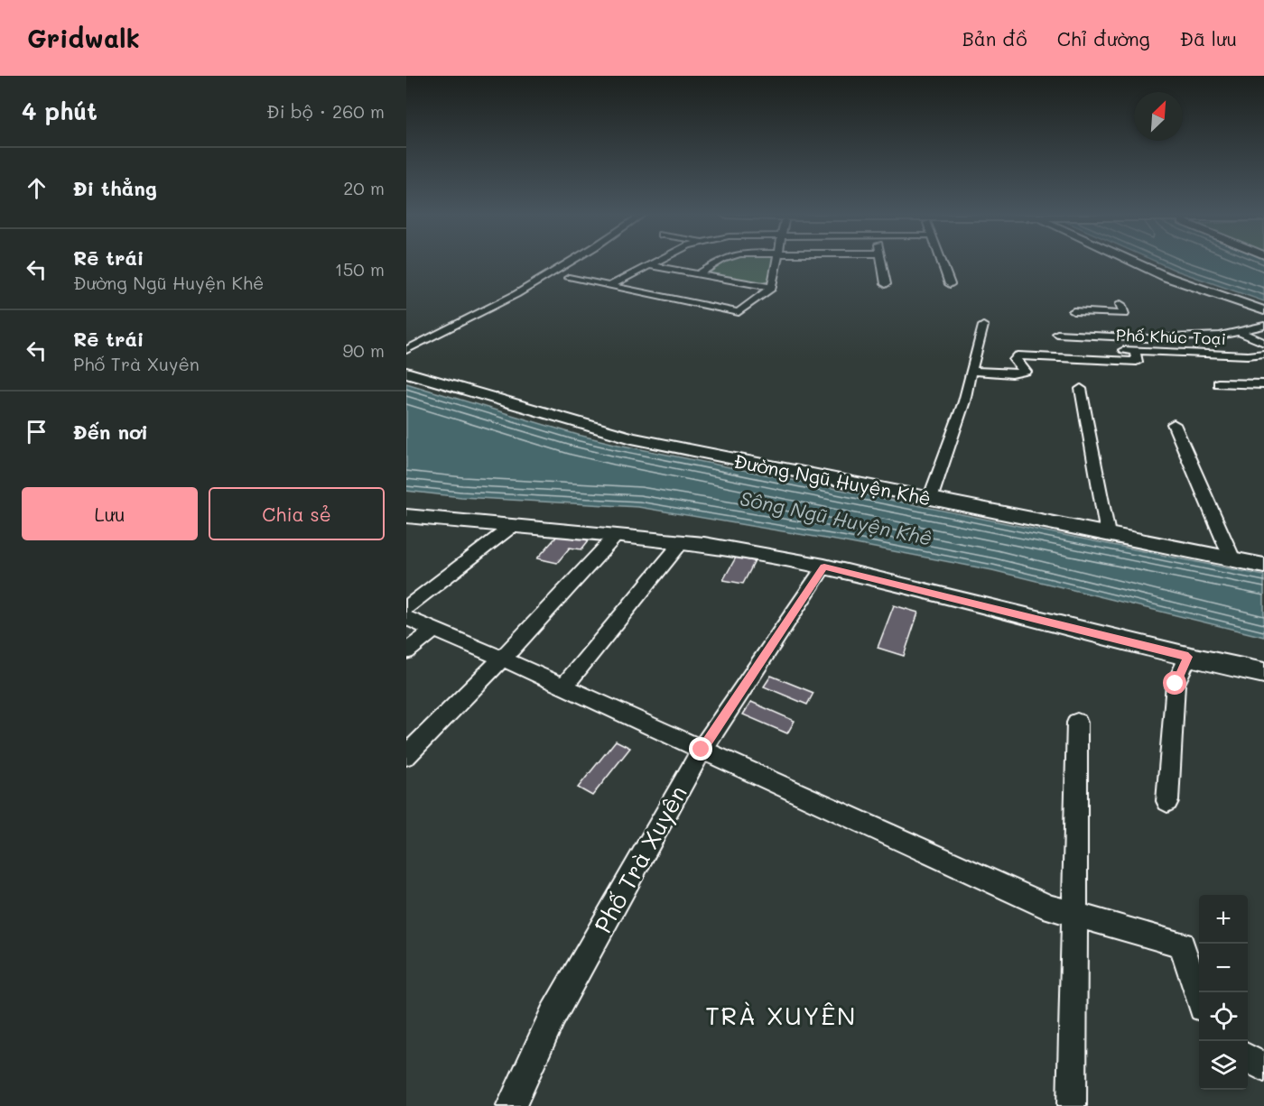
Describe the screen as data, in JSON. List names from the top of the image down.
{
  "streets": {
    "street": ["Phố Khúc Toại", "Đường Ngũ Huyện Khê", "Phố Trà Xuyên"]
  },
  "districts": ["TRÀ XUYÊN"],
  "water": ["Sông Ngũ Huyện Khê"],
  "north": "top right",
  "page": {
    "header": "Gridwalk",
    "nav": ["Bản đồ", "Chỉ đường", "Đã lưu"],
    "heading": ["4 phút", "Đi bộ · 260 m"],
    "list": [
      ["Đi thẳng", "20 m"],
      ["Rẽ trái", "Đường Ngũ Huyện Khê", "150 m"],
      ["Rẽ trái", "Phố Trà Xuyên", "90 m"],
      "Đến nơi"
    ],
    "buttons": ["Lưu", "Chia sẻ"],
    "map_buttons": ["+", "−"]
  }
}
